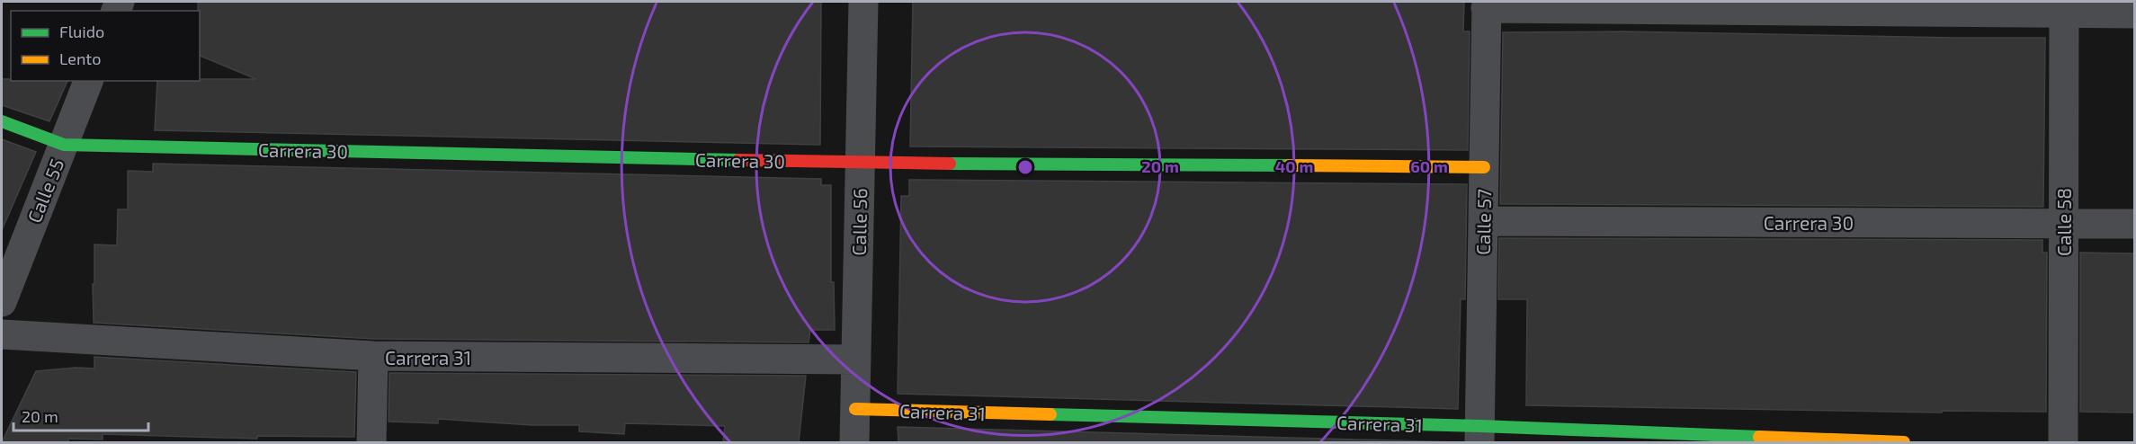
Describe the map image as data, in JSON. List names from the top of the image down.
{
  "streets": {
    "street": [
      "Carrera 30",
      "Calle 55",
      "Calle 56",
      "Calle 57",
      "Calle 58",
      "Carrera 31"
    ]
  },
  "crossings": [
    ["Carrera 30", "Calle 55"],
    ["Carrera 30", "Calle 56"],
    ["Carrera 30", "Calle 57"],
    ["Carrera 30", "Calle 58"],
    ["Calle 56", "Carrera 31"],
    ["Calle 57", "Carrera 31"]
  ],
  "legend": ["Fluido", "Lento"],
  "scale_bar": "20 m",
  "rings": ["20 m", "40 m", "60 m"]
}
